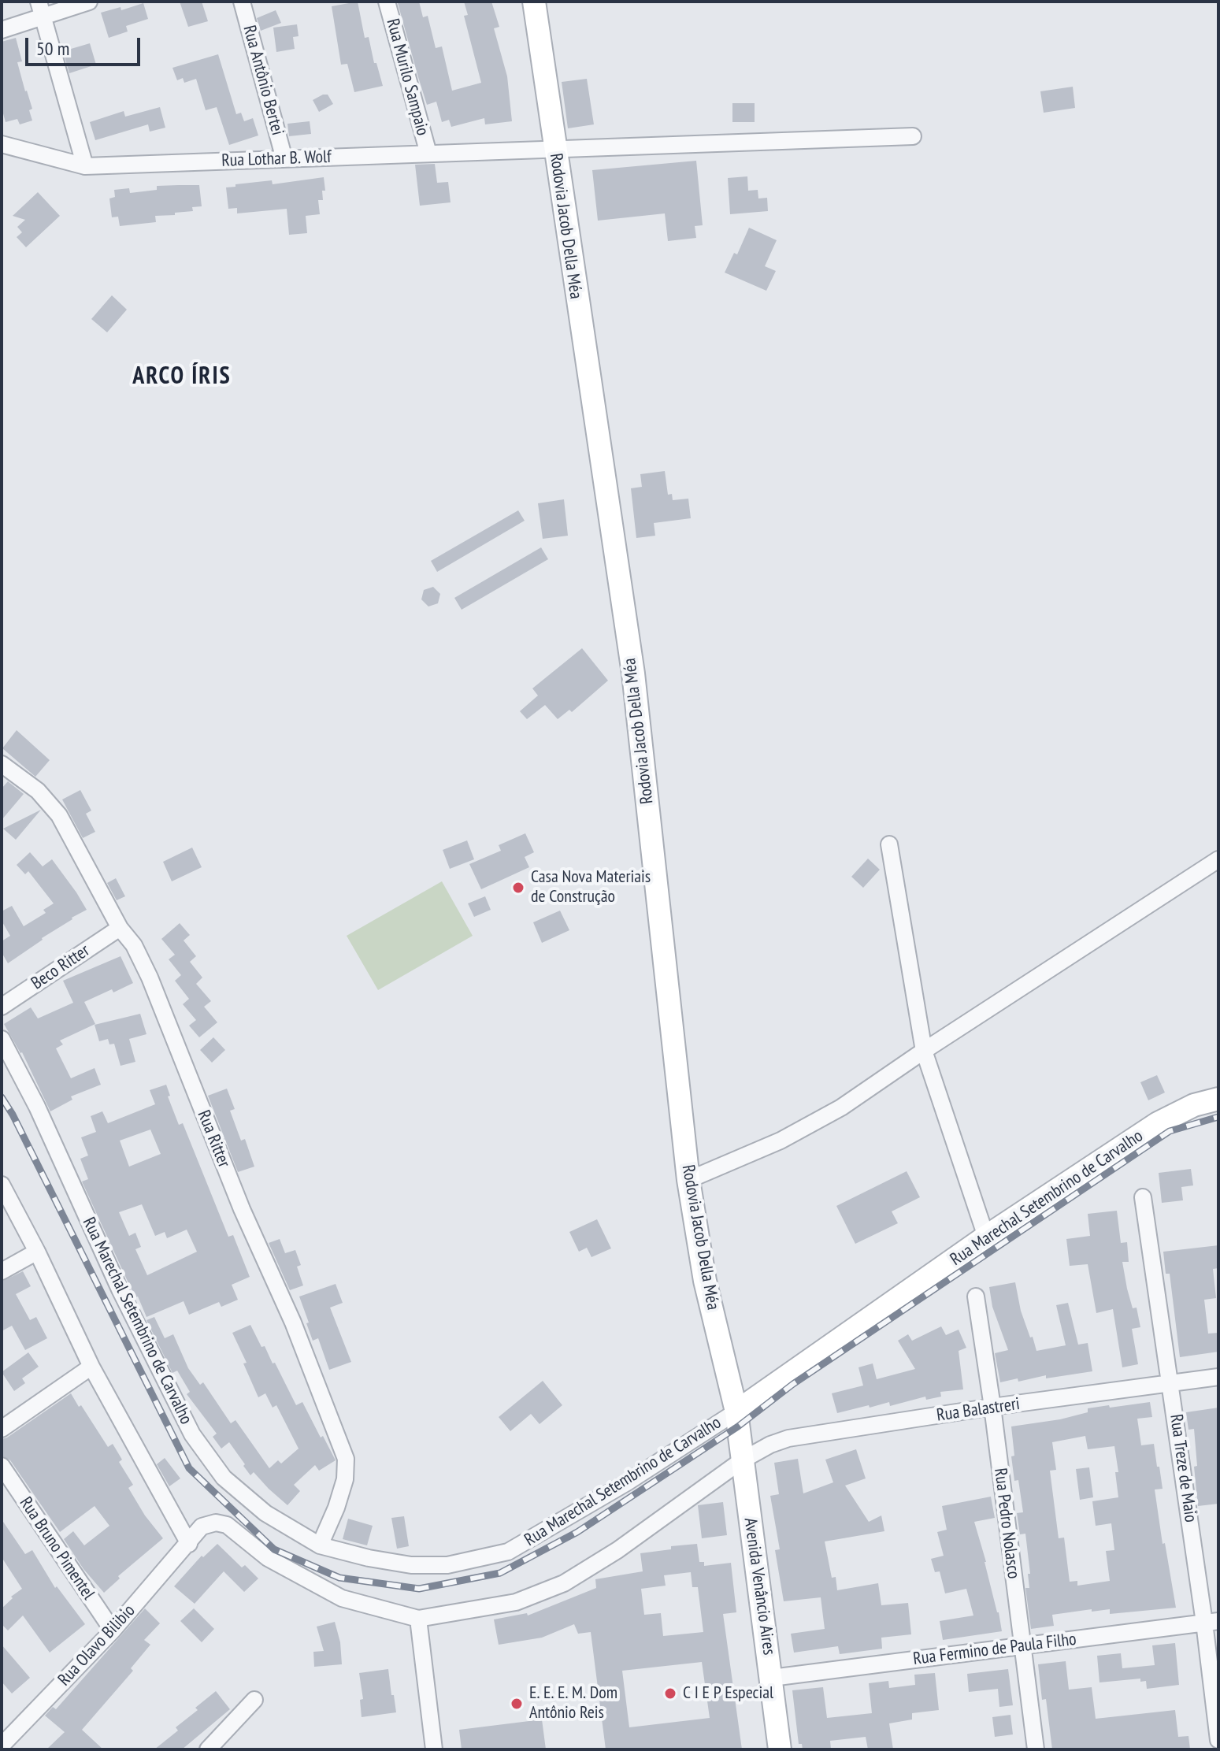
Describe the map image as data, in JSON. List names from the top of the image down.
{
  "streets": {
    "street": [
      "Rua Murilo Sampaio",
      "Rua Antônio Bertei",
      "Rua Lothar B. Wolf",
      "Rodovia Jacob Della Méa",
      "Beco Ritter",
      "Rua Ritter",
      "Rua Marechal Setembrino de Carvalho",
      "Rua Balastreri",
      "Rua Treze de Maio",
      "Rua Pedro Nolasco",
      "Rua Bruno Pimentel",
      "Avenida Venâncio Aires",
      "Rua Olavo Bilibio",
      "Rua Fermino de Paula Filho"
    ]
  },
  "crossings": [
    ["Rua Murilo Sampaio", "Rua Lothar B. Wolf"],
    ["Rua Antônio Bertei", "Rua Lothar B. Wolf"],
    ["Rua Lothar B. Wolf", "Rodovia Jacob Della Méa"],
    ["Rodovia Jacob Della Méa", "Rua Marechal Setembrino de Carvalho"],
    ["Rodovia Jacob Della Méa", "Rua Balastreri"],
    ["Rodovia Jacob Della Méa", "Avenida Venâncio Aires"],
    ["Beco Ritter", "Rua Ritter"],
    ["Rua Ritter", "Rua Marechal Setembrino de Carvalho"],
    ["Rua Balastreri", "Rua Treze de Maio"],
    ["Rua Balastreri", "Rua Pedro Nolasco"],
    ["Rua Balastreri", "Avenida Venâncio Aires"],
    ["Rua Treze de Maio", "Rua Fermino de Paula Filho"],
    ["Rua Pedro Nolasco", "Rua Fermino de Paula Filho"],
    ["Rua Bruno Pimentel", "Rua Olavo Bilibio"],
    ["Avenida Venâncio Aires", "Rua Fermino de Paula Filho"]
  ],
  "districts": ["ARCO ÍRIS"],
  "places": ["Casa Nova Materiais de Construção", "C I E P Especial", "E. E. E. M. Dom Antônio Reis"],
  "scale_bar": "50 m"
}
